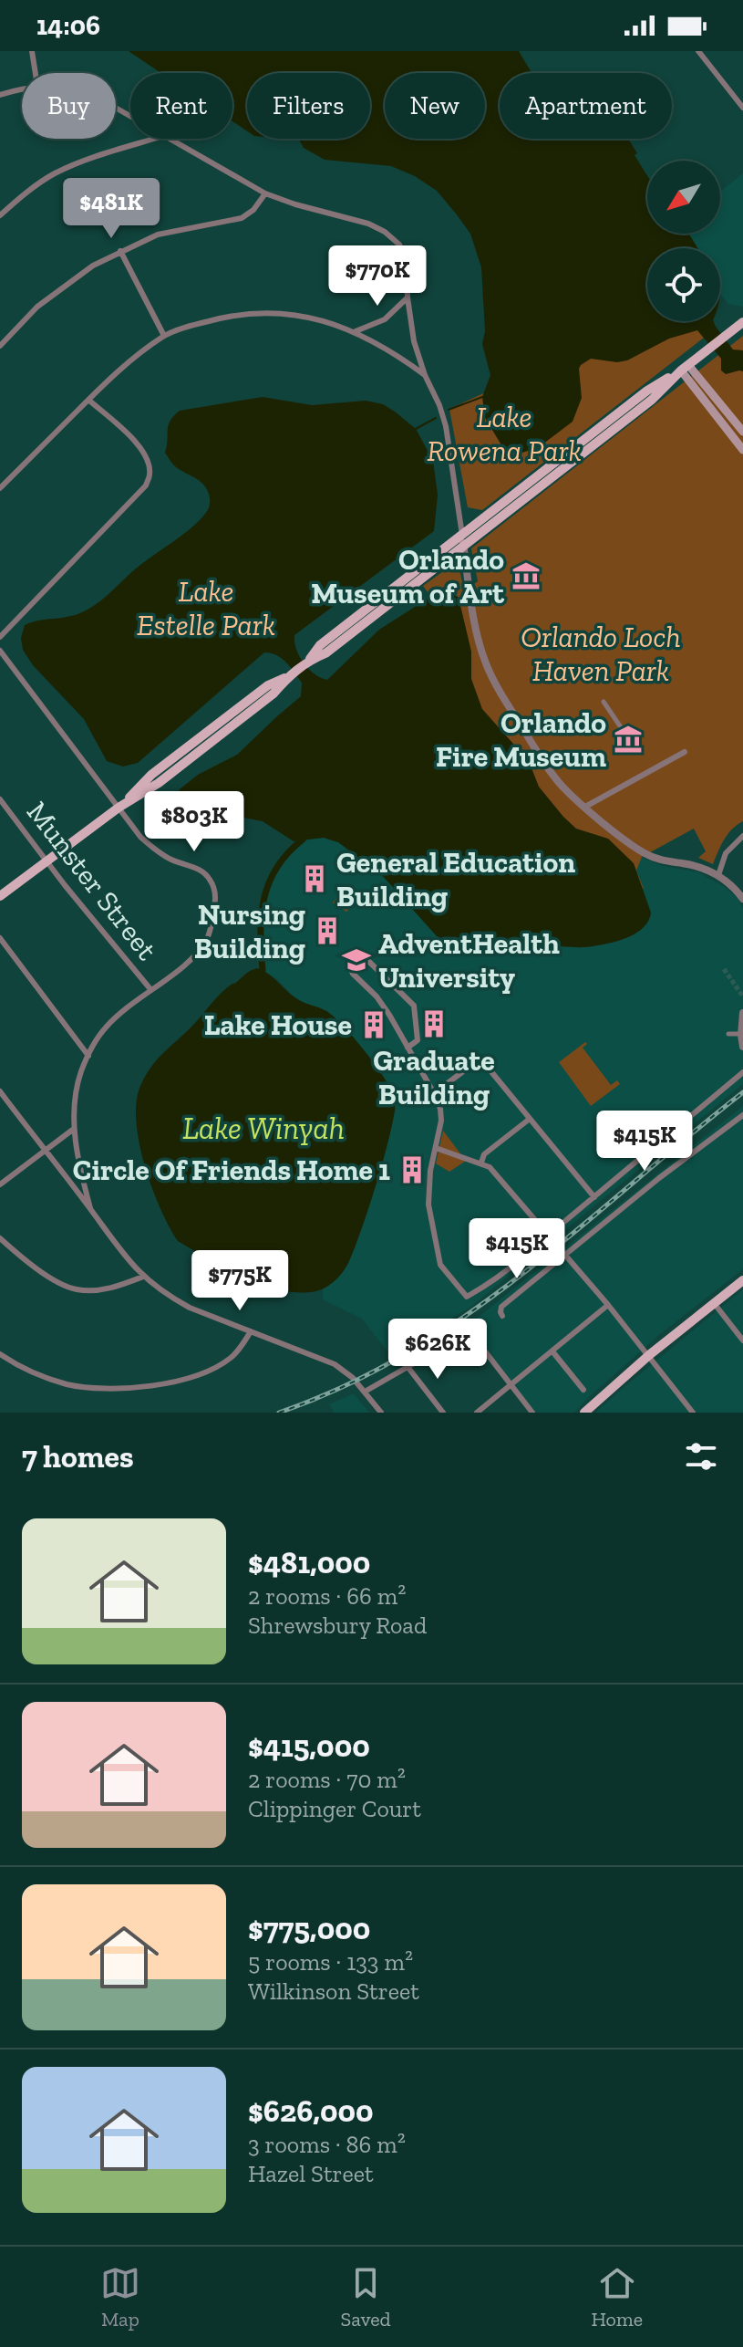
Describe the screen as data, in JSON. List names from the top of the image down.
{
  "streets": {
    "street": ["Munster Street"]
  },
  "water": ["Lake Winyah"],
  "parks": ["Lake Rowena Park", "Lake Estelle Park", "Orlando Loch Haven Park"],
  "places": {
    "museum": ["Orlando Museum of Art", "Orlando Fire Museum"],
    "building": [
      "General Education Building",
      "Nursing Building",
      "Graduate Building",
      "Lake House",
      "Circle Of Friends Home 1"
    ],
    "school or university": ["AdventHealth University"]
  },
  "north": "bottom left",
  "page": {
    "status": "14:06",
    "chip": [
      "Buy",
      "Rent",
      "Filters",
      "New",
      "Apartment"
    ],
    "price": [
      "$481K",
      "$770K",
      "$803K",
      "$415K",
      "$415K",
      "$775K",
      "$626K"
    ],
    "heading": "7 homes",
    "list": [
      {
        "name": "$481,000",
        "note": "2 rooms · 66 m² · Shrewsbury Road"
      },
      {
        "name": "$415,000",
        "note": "2 rooms · 70 m² · Clippinger Court"
      },
      {
        "name": "$775,000",
        "note": "5 rooms · 133 m² · Wilkinson Street"
      },
      {
        "name": "$626,000",
        "note": "3 rooms · 86 m² · Hazel Street"
      }
    ],
    "tabs": ["Map", "Saved", "Home"]
  }
}
